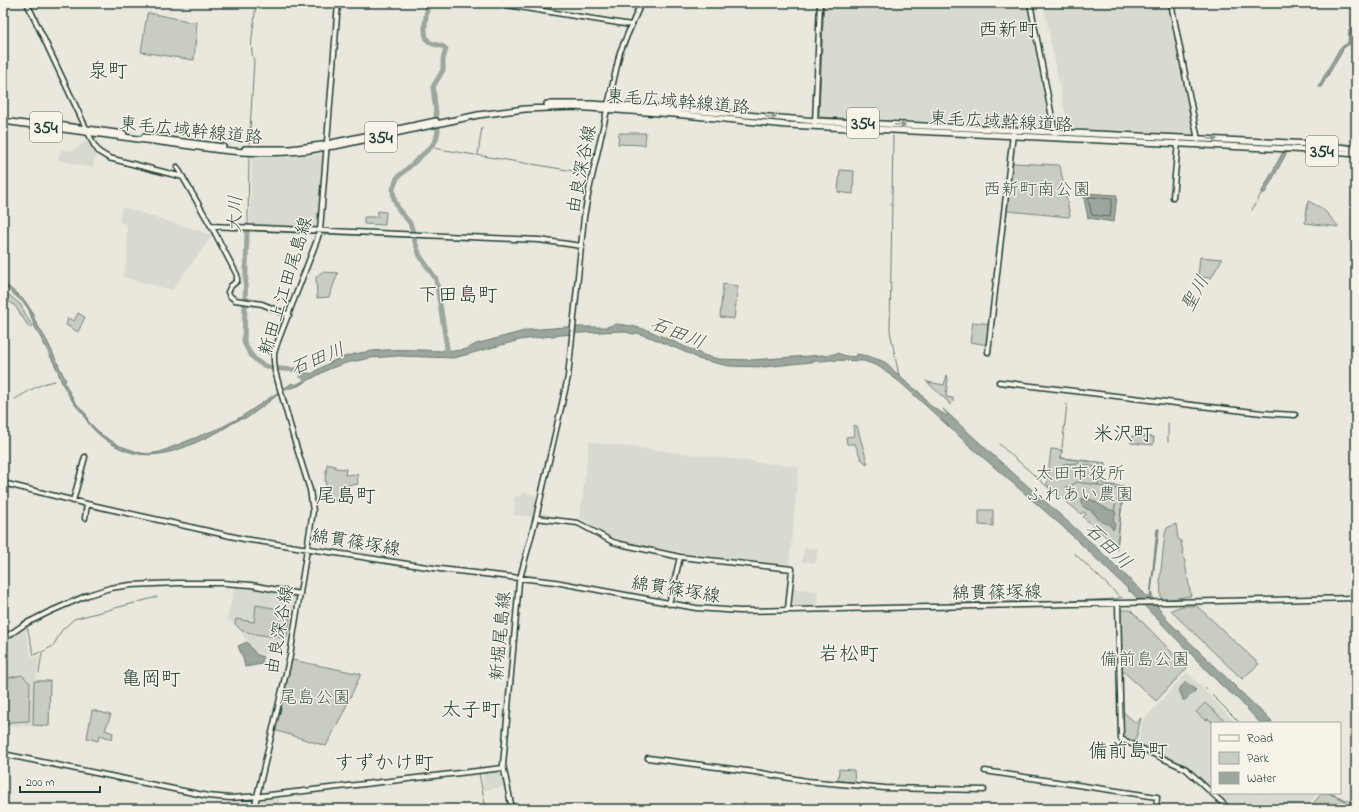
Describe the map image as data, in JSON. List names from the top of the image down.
{
  "streets": {
    "highway": ["東毛広域幹線道路", "354"],
    "main road": [
      "由良深谷線",
      "新田上江田尾島線",
      "綿貫篠塚線",
      "新堀尾島線"
    ]
  },
  "crossings": [
    ["東毛広域幹線道路", "由良深谷線"],
    ["東毛広域幹線道路", "新田上江田尾島線"],
    ["由良深谷線", "新田上江田尾島線"],
    ["由良深谷線", "綿貫篠塚線"],
    ["新田上江田尾島線", "綿貫篠塚線"],
    ["綿貫篠塚線", "新堀尾島線"]
  ],
  "districts": [
    "西新町",
    "泉町",
    "下田島町",
    "米沢町",
    "尾島町",
    "岩松町",
    "亀岡町",
    "太子町",
    "備前島町",
    "すずかけ町"
  ],
  "water": ["大川", "聖川", "石田川"],
  "parks": [
    "西新町南公園",
    "太田市役所 ふれあい農園",
    "備前島公園",
    "尾島公園"
  ],
  "legend": ["Road", "Park", "Water"],
  "scale_bar": "200 m"
}
